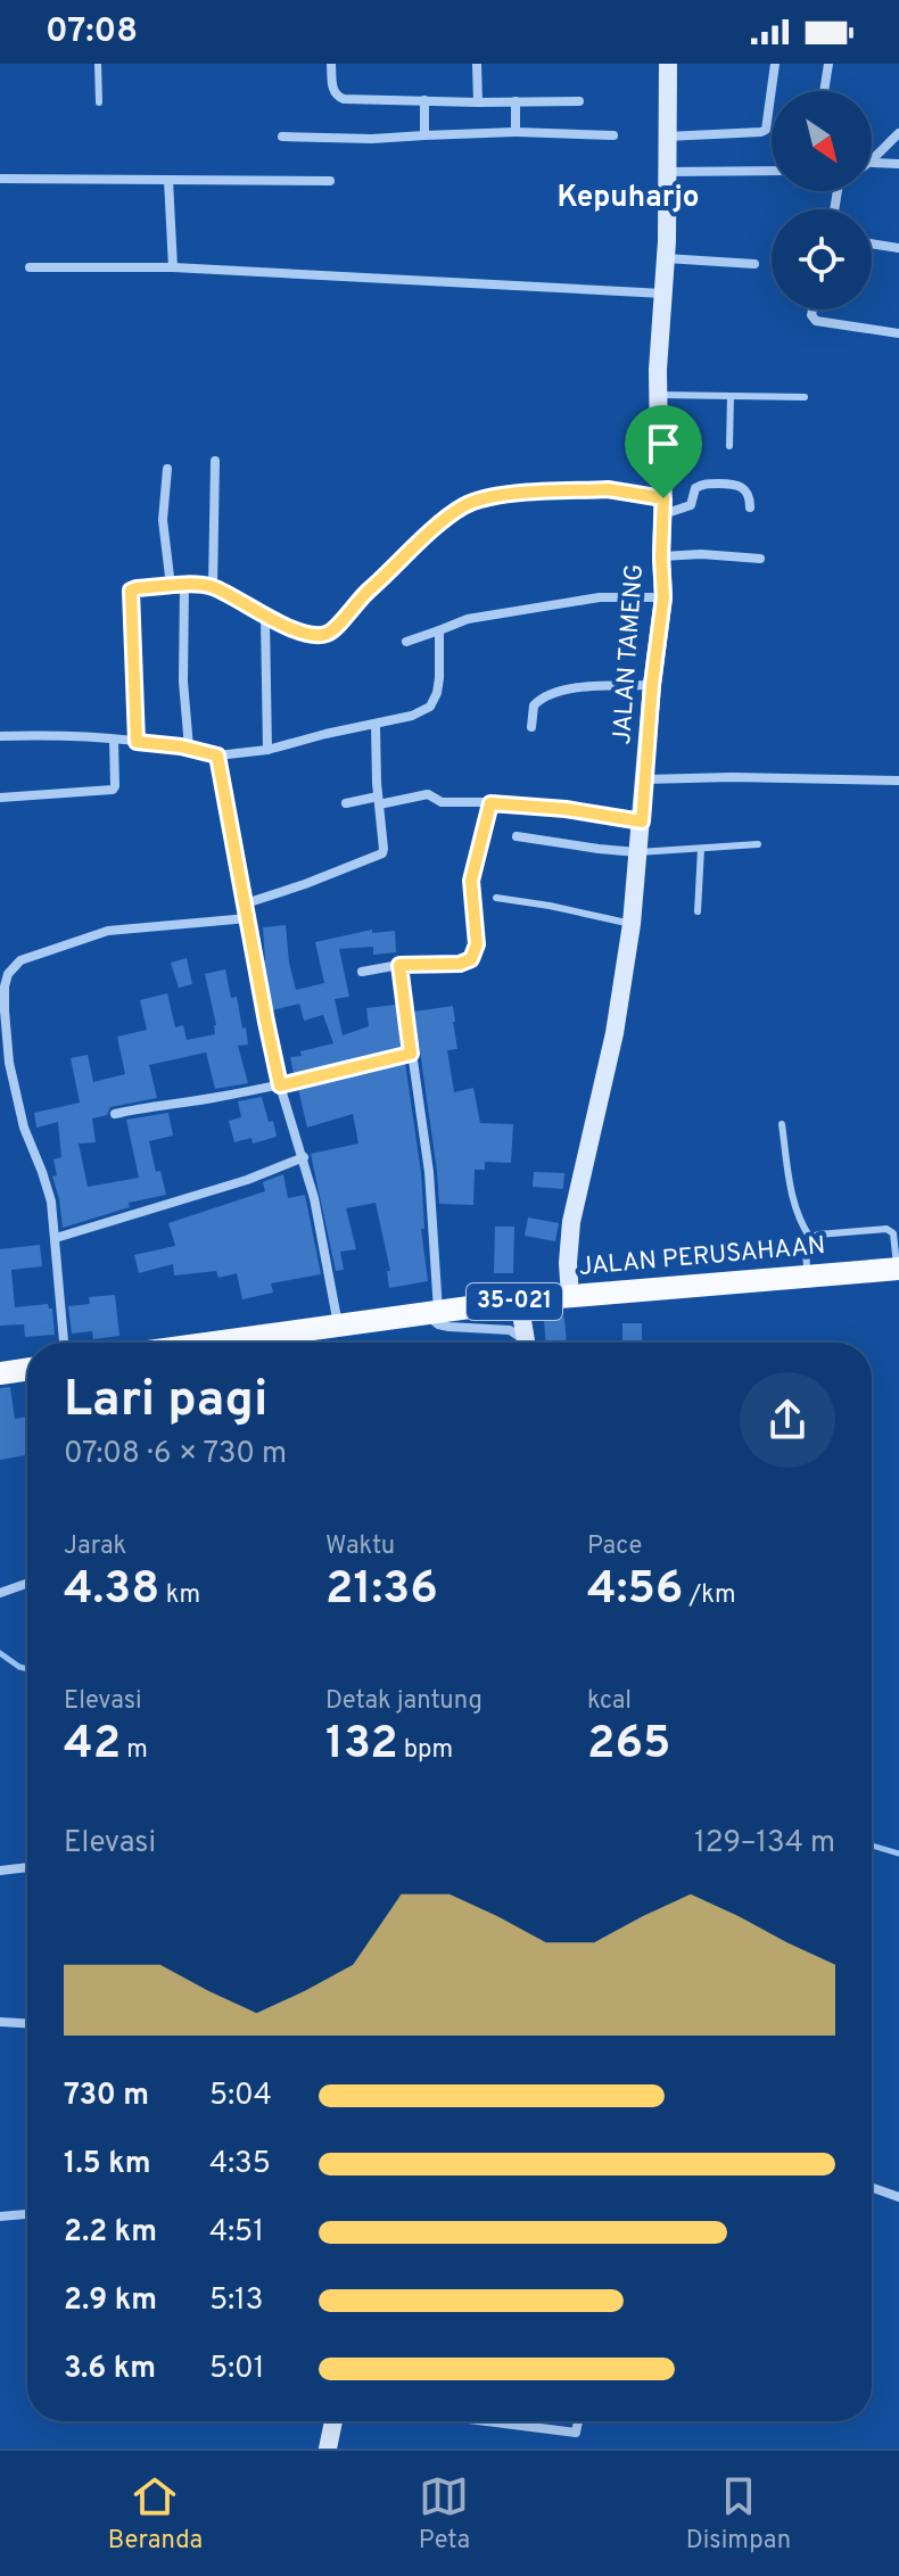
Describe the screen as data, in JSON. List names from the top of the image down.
{
  "streets": {
    "main road": ["JALAN PERUSAHAAN", "35-021"],
    "street": ["JALAN TAMENG"]
  },
  "crossings": [
    ["JALAN TAMENG", "JALAN PERUSAHAAN"]
  ],
  "districts": ["Kepuharjo"],
  "north": "bottom right",
  "page": {
    "status": "07:08",
    "heading": ["Lari pagi", "07:08 · 6 × 730 m"],
    "stats": [
      ["Jarak", "4.38 km"],
      ["Waktu", "21:36"],
      ["Pace", "4:56 /km"],
      ["Elevasi", "42 m"],
      ["Detak jantung", "132 bpm"],
      ["kcal", "265"]
    ],
    "chart": ["Elevasi", "129–134 m"],
    "list": [
      {
        "name": "730 m",
        "note": "5:04"
      },
      {
        "name": "1.5 km",
        "note": "4:35"
      },
      {
        "name": "2.2 km",
        "note": "4:51"
      },
      {
        "name": "2.9 km",
        "note": "5:13"
      },
      {
        "name": "3.6 km",
        "note": "5:01"
      }
    ],
    "tabs": ["Beranda", "Peta", "Disimpan"]
  }
}
